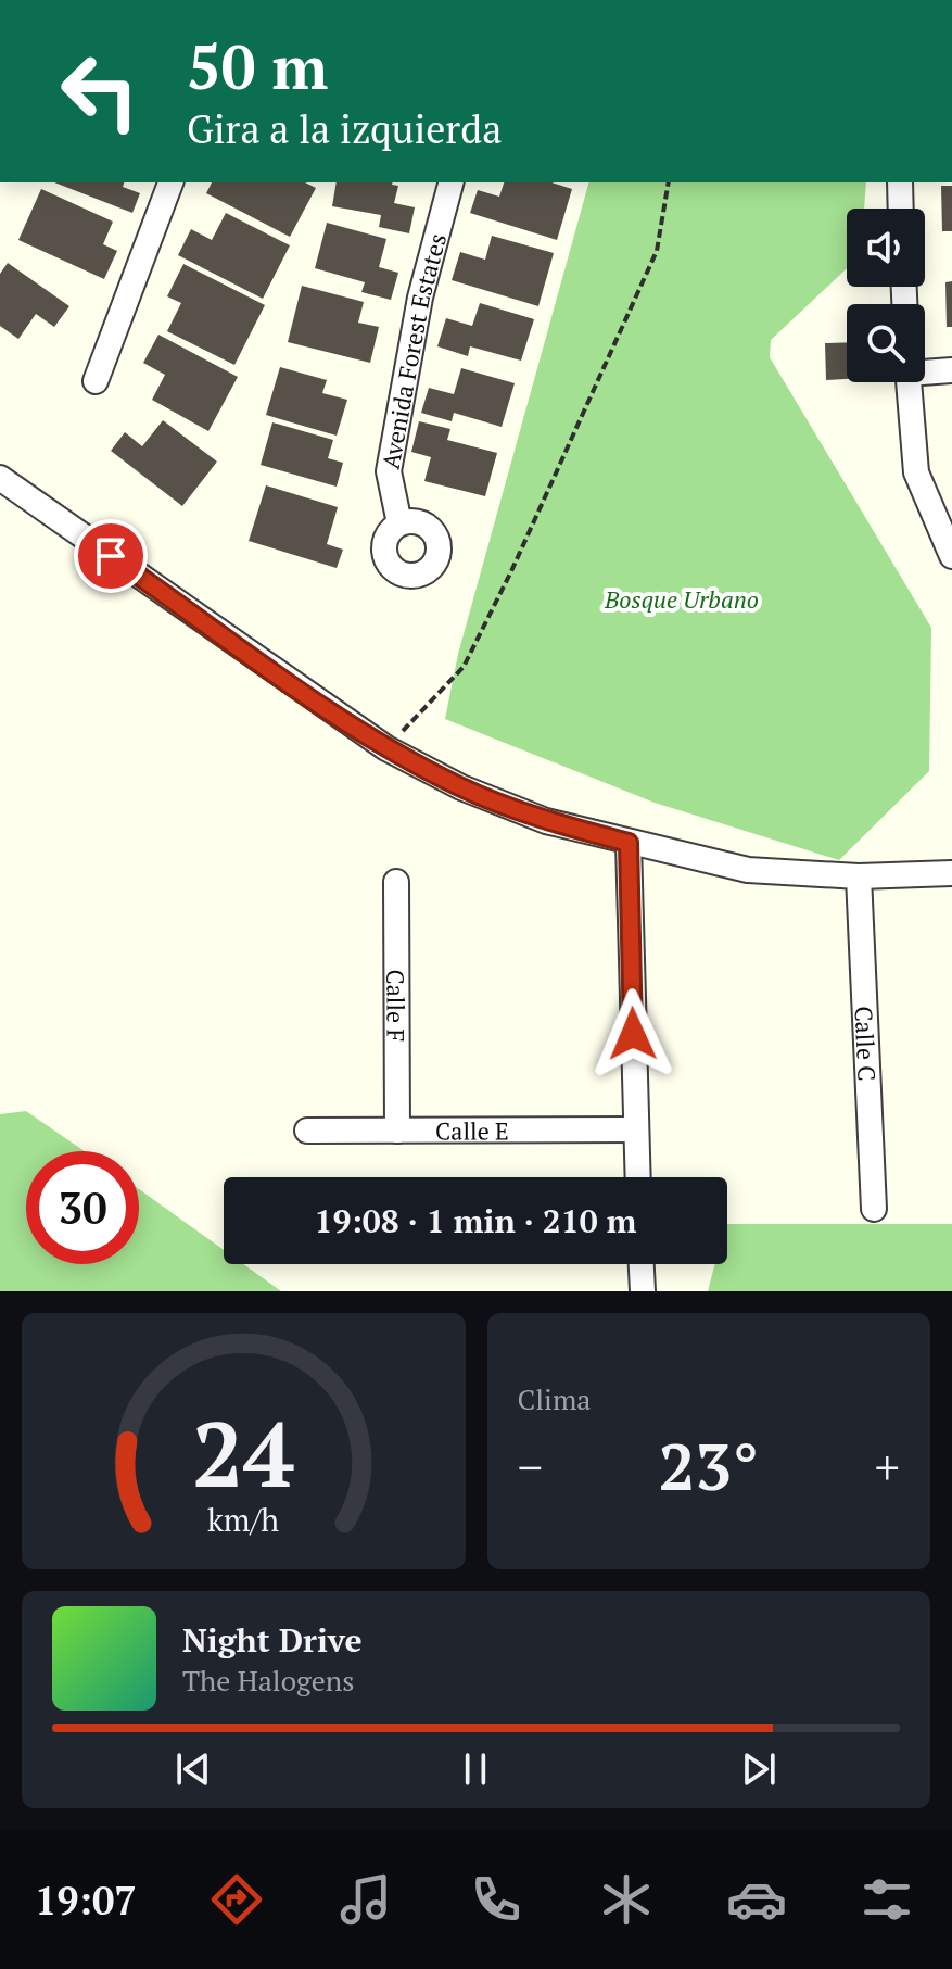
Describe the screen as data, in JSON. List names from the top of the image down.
{
  "streets": {
    "street": [
      "Avenida Forest Estates",
      "Calle F",
      "Calle C",
      "Calle E"
    ]
  },
  "crossings": [
    ["Calle F", "Calle E"]
  ],
  "parks": ["Bosque Urbano"],
  "page": {
    "turn": ["50 m", "Gira a la izquierda"],
    "limit": "30",
    "trip": "19:08 · 1 min · 210 m",
    "tile": "Clima",
    "heat": ["−", "23°", "+"],
    "song": ["Night Drive", "The Halogens"],
    "tabs": "19:07",
    "gauge": ["24", "km/h"]
  }
}
